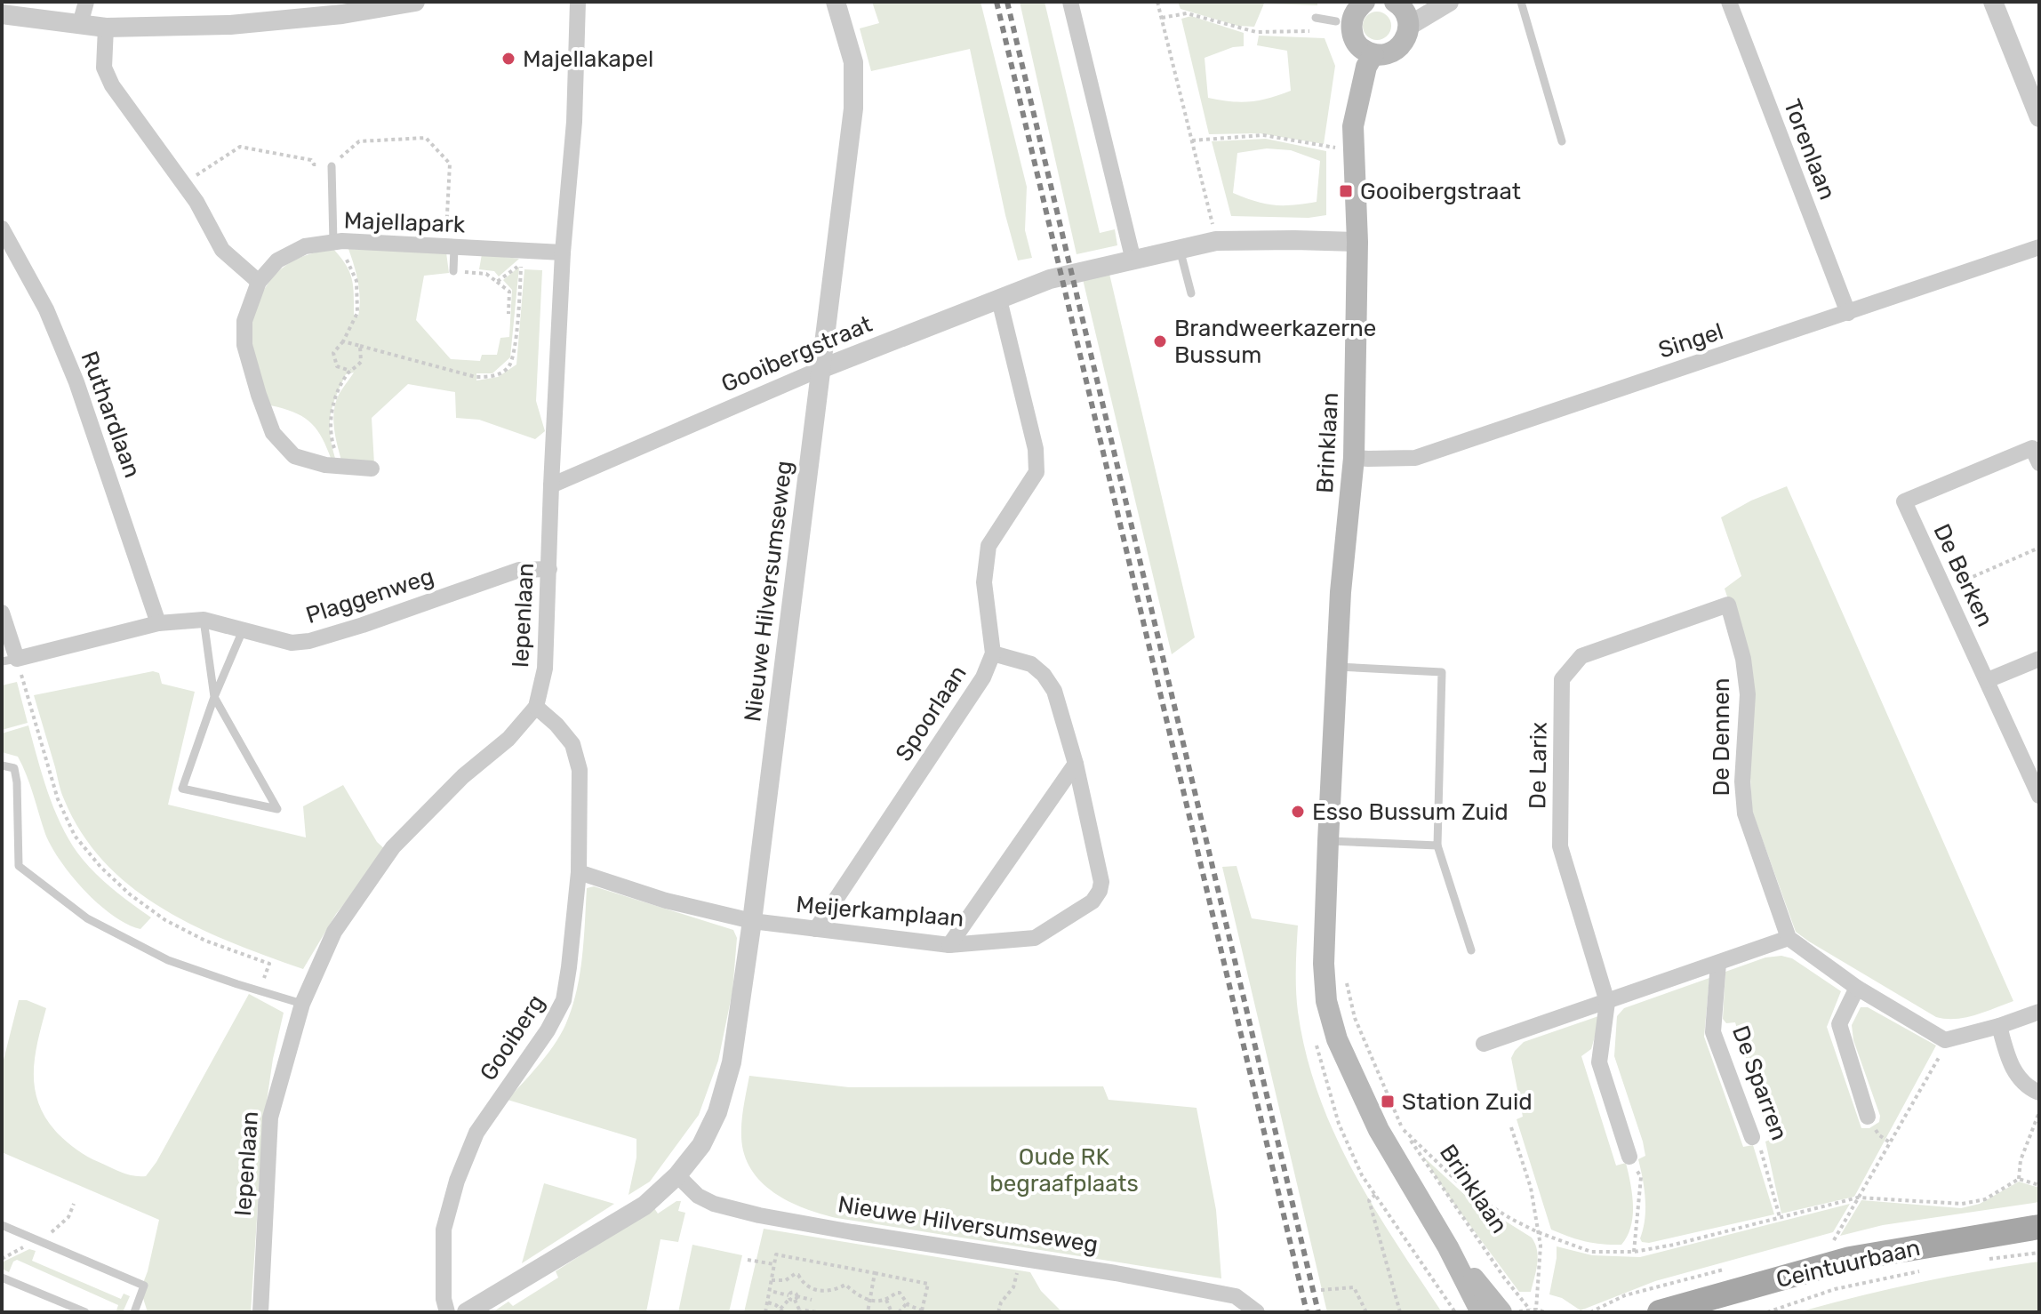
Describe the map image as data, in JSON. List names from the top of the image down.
{
  "streets": {
    "main road": ["Brinklaan", "Ceintuurbaan"],
    "street": [
      "Torenlaan",
      "Majellapark",
      "Singel",
      "Gooibergstraat",
      "Ruthardlaan",
      "De Berken",
      "Nieuwe Hilversumseweg",
      "Plaggenweg",
      "Iepenlaan",
      "Spoorlaan",
      "De Dennen",
      "De Larix",
      "Meijerkamplaan",
      "Gooiberg",
      "De Sparren"
    ]
  },
  "crossings": [
    ["Torenlaan", "Singel"],
    ["Majellapark", "Iepenlaan"],
    ["Singel", "Brinklaan"],
    ["Gooibergstraat", "Brinklaan"],
    ["Gooibergstraat", "Nieuwe Hilversumseweg"],
    ["Gooibergstraat", "Iepenlaan"],
    ["Gooibergstraat", "Spoorlaan"],
    ["Ruthardlaan", "Plaggenweg"],
    ["Nieuwe Hilversumseweg", "Meijerkamplaan"],
    ["Plaggenweg", "Iepenlaan"],
    ["Iepenlaan", "Gooiberg"],
    ["Spoorlaan", "Meijerkamplaan"],
    ["De Dennen", "De Larix"],
    ["Meijerkamplaan", "Gooiberg"]
  ],
  "parks": ["Oude RK begraafplaats"],
  "places": {
    "other": ["Majellakapel", "Brandweerkazerne Bussum", "Esso Bussum Zuid"],
    "transit": ["Gooibergstraat", "Station Zuid"]
  }
}
